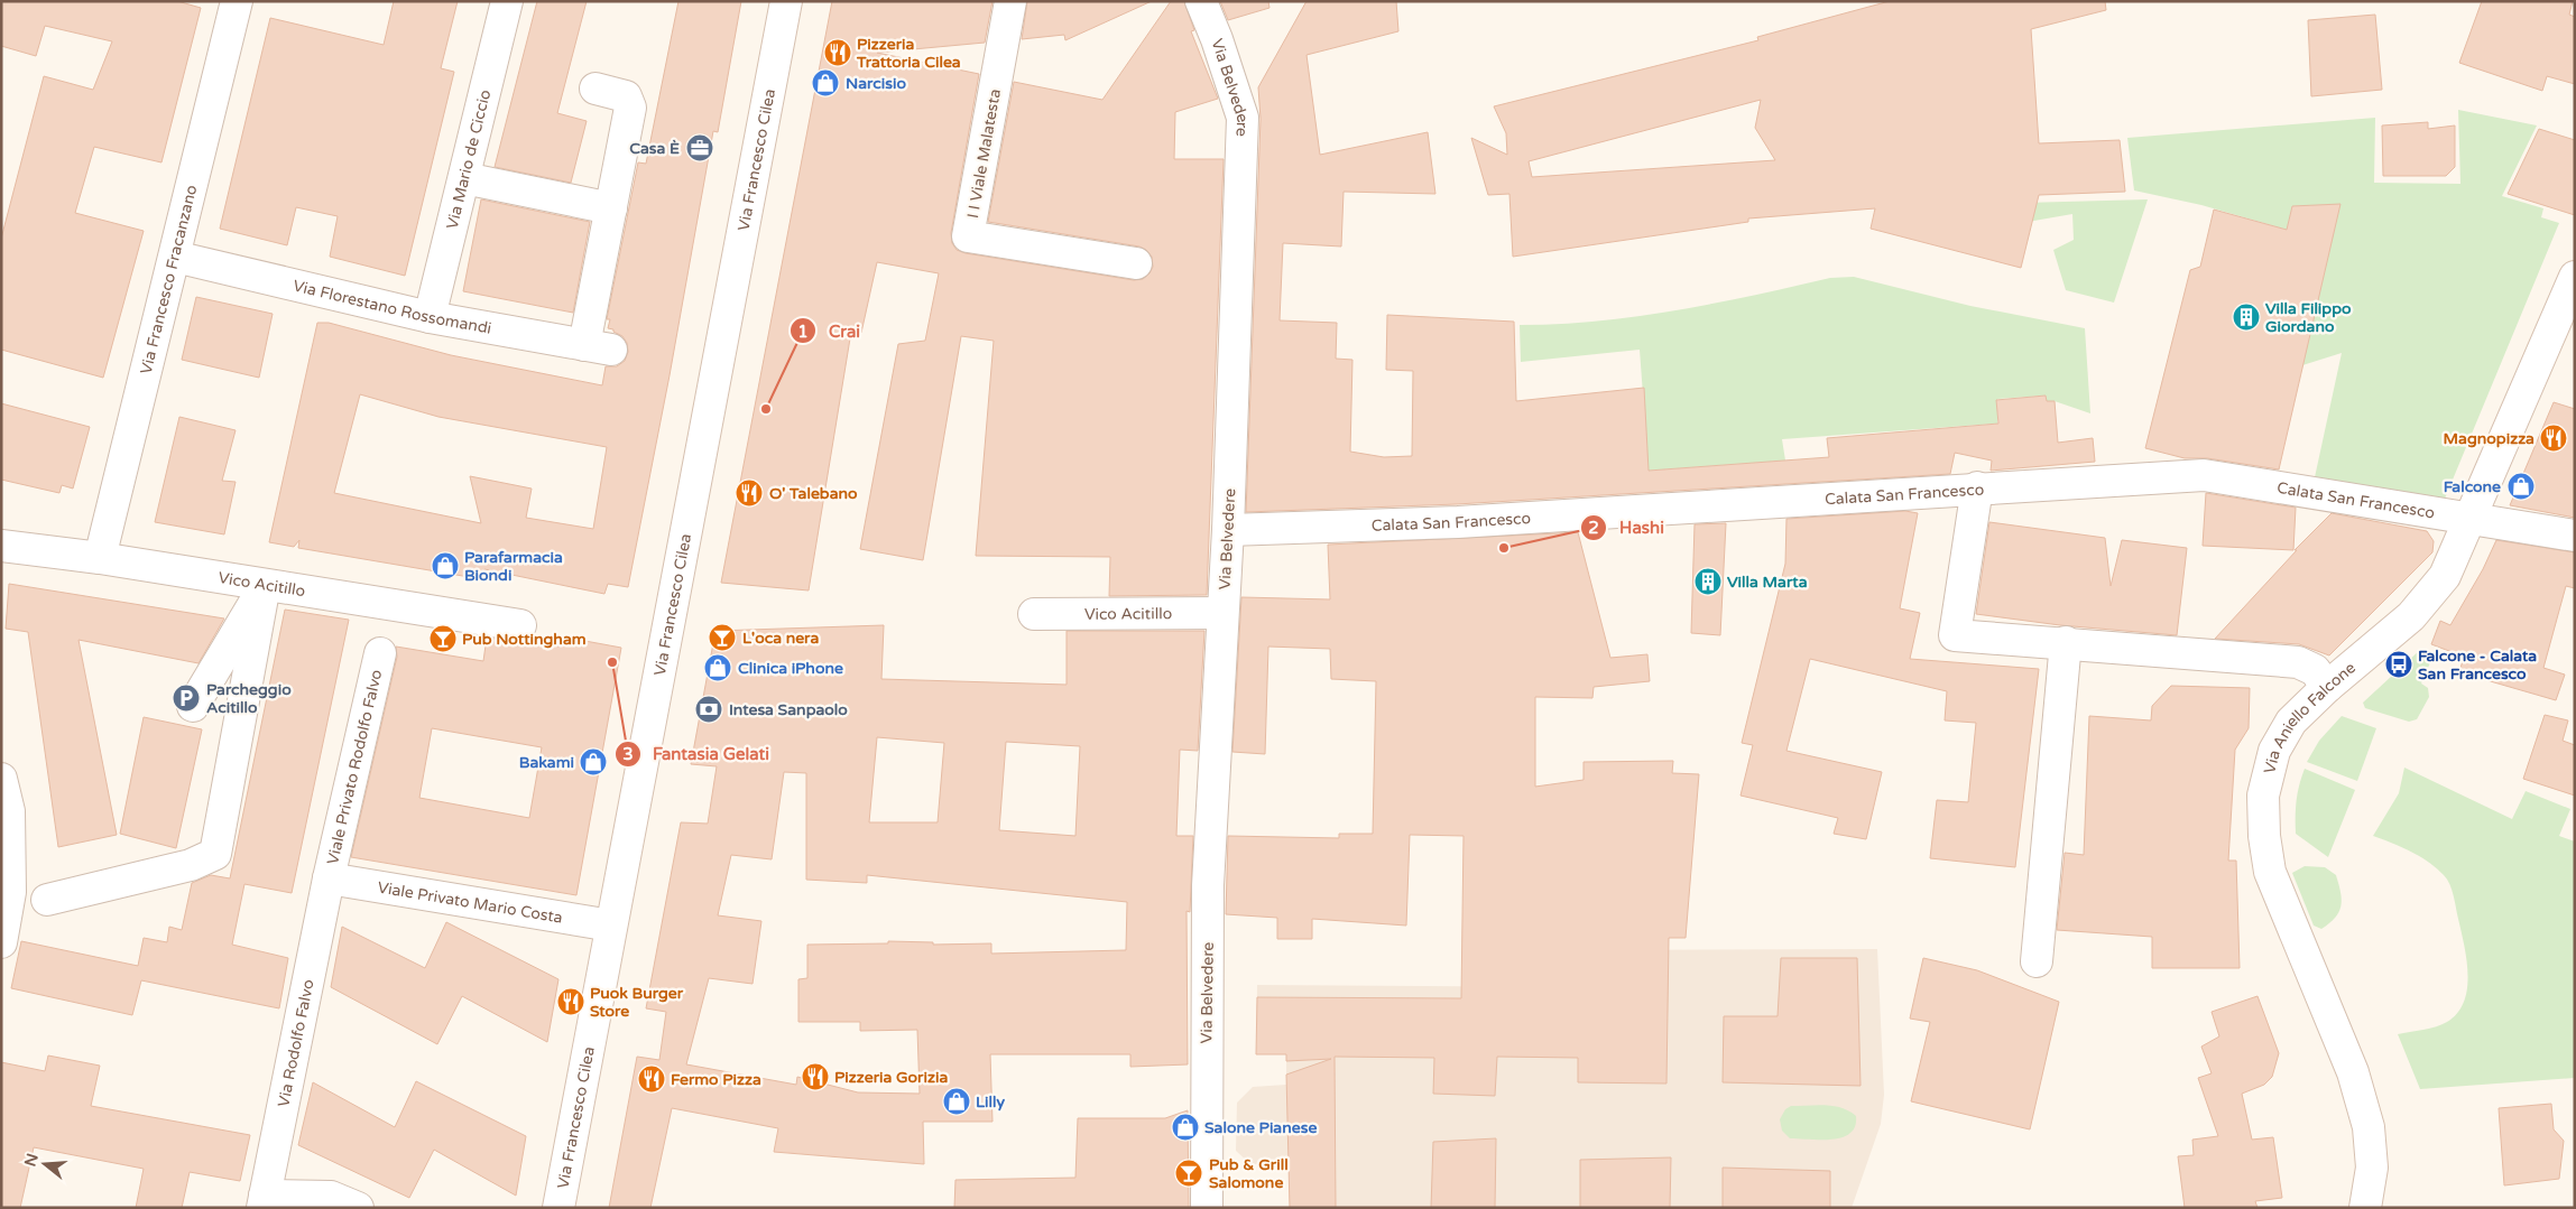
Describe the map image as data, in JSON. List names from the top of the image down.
{
  "streets": {
    "street": [
      "Via Belvedere",
      "I I Viale Malatesta",
      "Via Francesco Cilea",
      "Via Mario de Ciccio",
      "Via Francesco Fracanzano",
      "Via Florestano Rossomandi",
      "Calata San Francesco",
      "Vico Acitillo",
      "Via Aniello Falcone",
      "Viale Privato Rodolfo Falvo",
      "Viale Privato Mario Costa",
      "Via Rodolfo Falvo"
    ]
  },
  "crossings": [
    ["Via Belvedere", "Calata San Francesco"],
    ["Via Belvedere", "Vico Acitillo"],
    ["Via Francesco Cilea", "Viale Privato Mario Costa"],
    ["Via Mario de Ciccio", "Via Florestano Rossomandi"],
    ["Via Francesco Fracanzano", "Via Florestano Rossomandi"],
    ["Via Francesco Fracanzano", "Vico Acitillo"],
    ["Calata San Francesco", "Via Aniello Falcone"],
    ["Viale Privato Rodolfo Falvo", "Viale Privato Mario Costa"],
    ["Viale Privato Rodolfo Falvo", "Via Rodolfo Falvo"],
    ["Viale Privato Mario Costa", "Via Rodolfo Falvo"]
  ],
  "places": {
    "restaurant": [
      "Pizzeria Trattoria Cilea",
      "Magnopizza",
      "O' Talebano",
      "Puok Burger Store",
      "Pizzeria Gorizia",
      "Fermo Pizza"
    ],
    "shop": [
      "Narcisio",
      "Falcone",
      "Parafarmacia Biondi",
      "Clinica iPhone",
      "Bakami",
      "Lilly",
      "Salone Pianese"
    ],
    "office": ["Casa È"],
    "building": ["Villa Filippo Giordano", "Villa Marta"],
    "other": ["Crai", "Hashi", "Fantasia Gelati"],
    "bar": ["L'oca nera", "Pub Nottingham", "Pub & Grill Salomone"],
    "bus stop": ["Falcone - Calata San Francesco"],
    "parking": ["Parcheggio Acitillo"],
    "bank": ["Intesa Sanpaolo"]
  },
  "north": "left"
}
